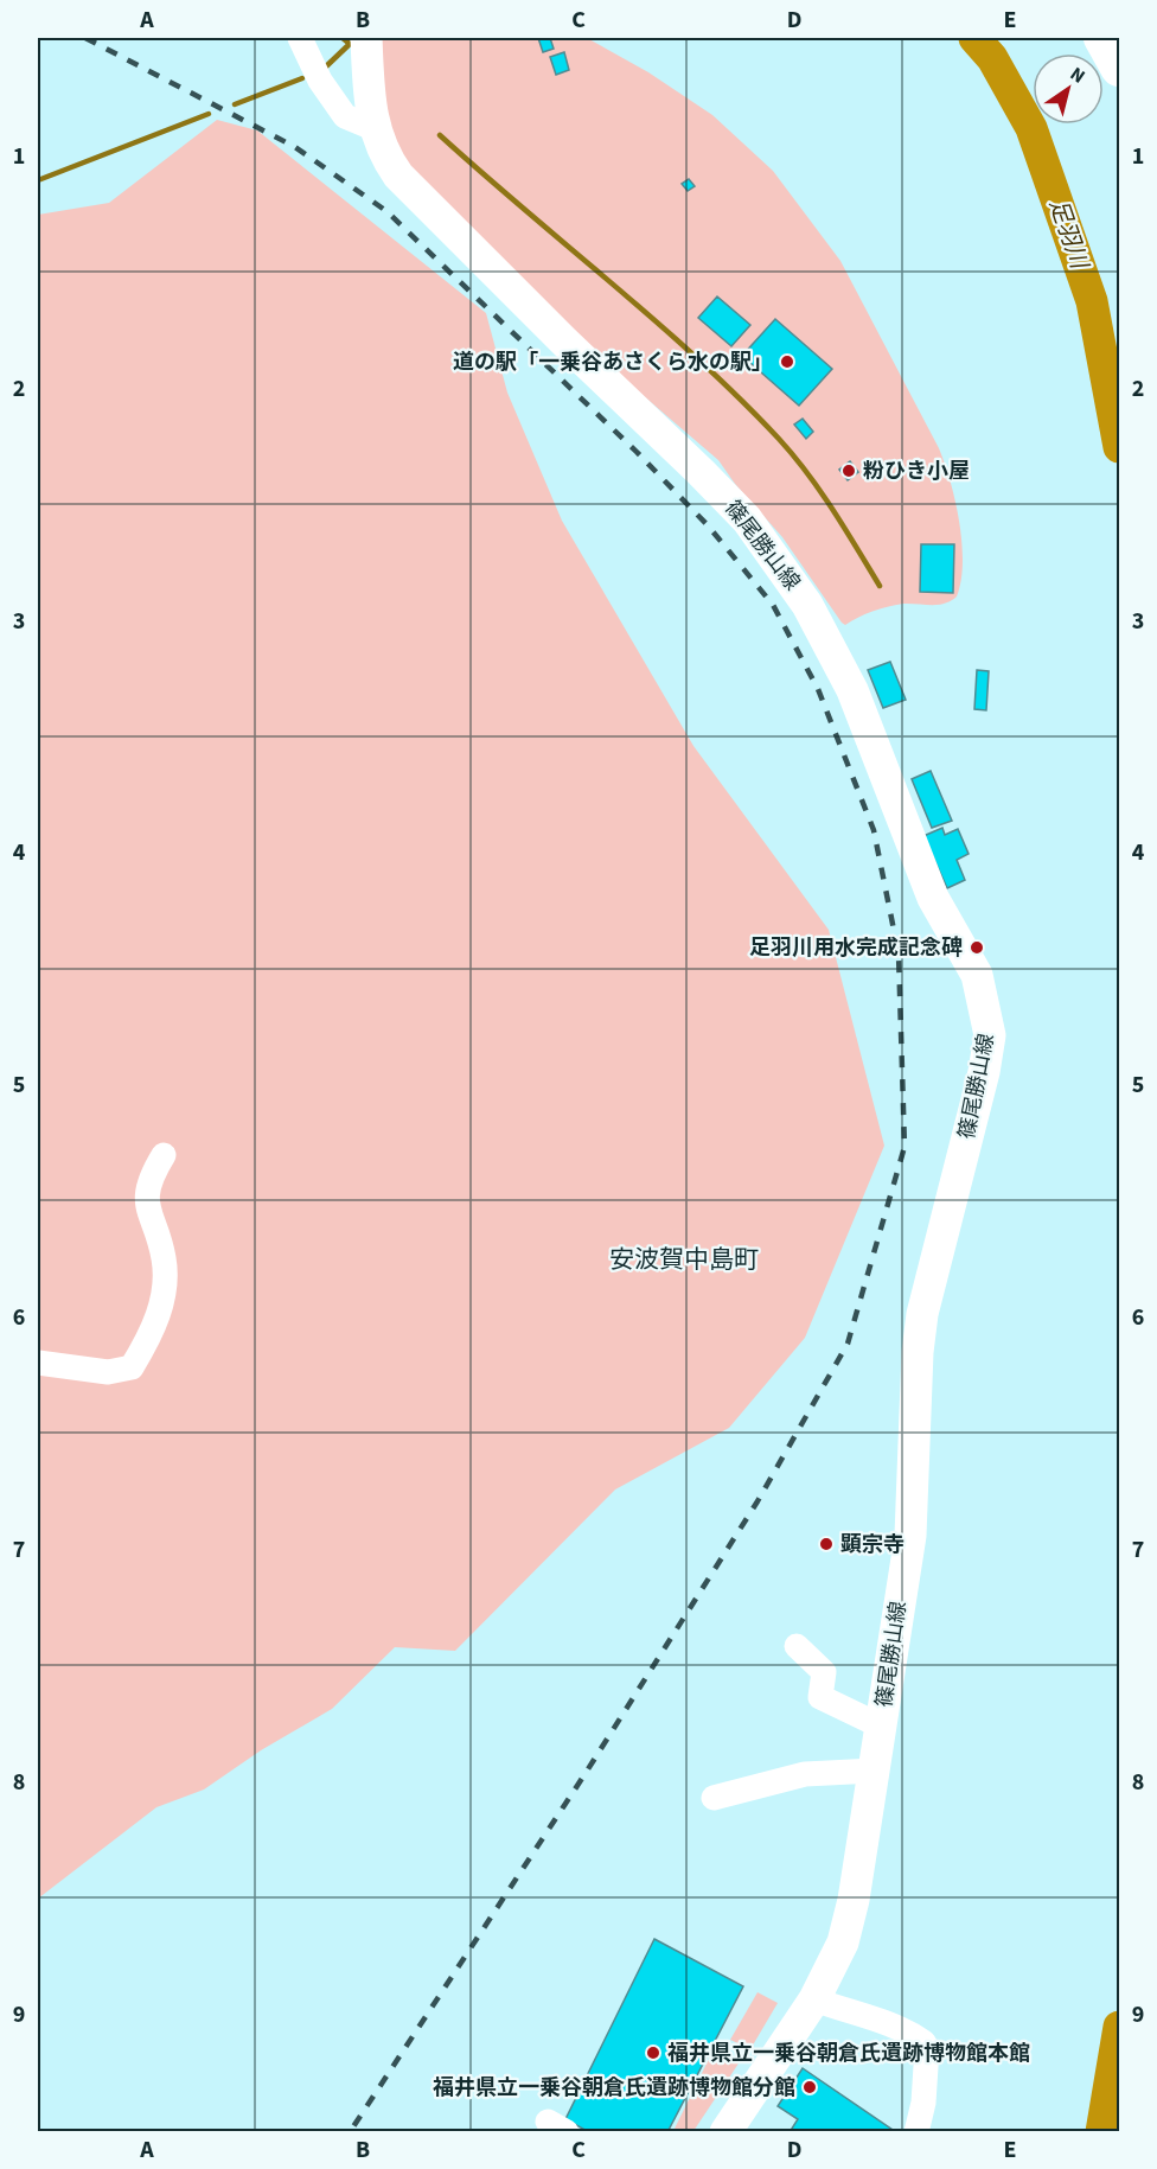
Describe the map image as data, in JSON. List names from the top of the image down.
{
  "streets": {
    "main road": ["篠尾勝山線"]
  },
  "districts": ["安波賀中島町"],
  "water": ["足羽川"],
  "places": [
    "道の駅「一乗谷あさくら水の駅」",
    "粉ひき小屋",
    "足羽川用水完成記念碑",
    "顕宗寺",
    "福井県立一乗谷朝倉氏遺跡博物館本館",
    "福井県立一乗谷朝倉氏遺跡博物館分館"
  ],
  "north": "top right",
  "grid": {
    "columns": [
      "A",
      "B",
      "C",
      "D",
      "E"
    ],
    "rows": [
      "1",
      "2",
      "3",
      "4",
      "5",
      "6",
      "7",
      "8",
      "9"
    ]
  }
}
